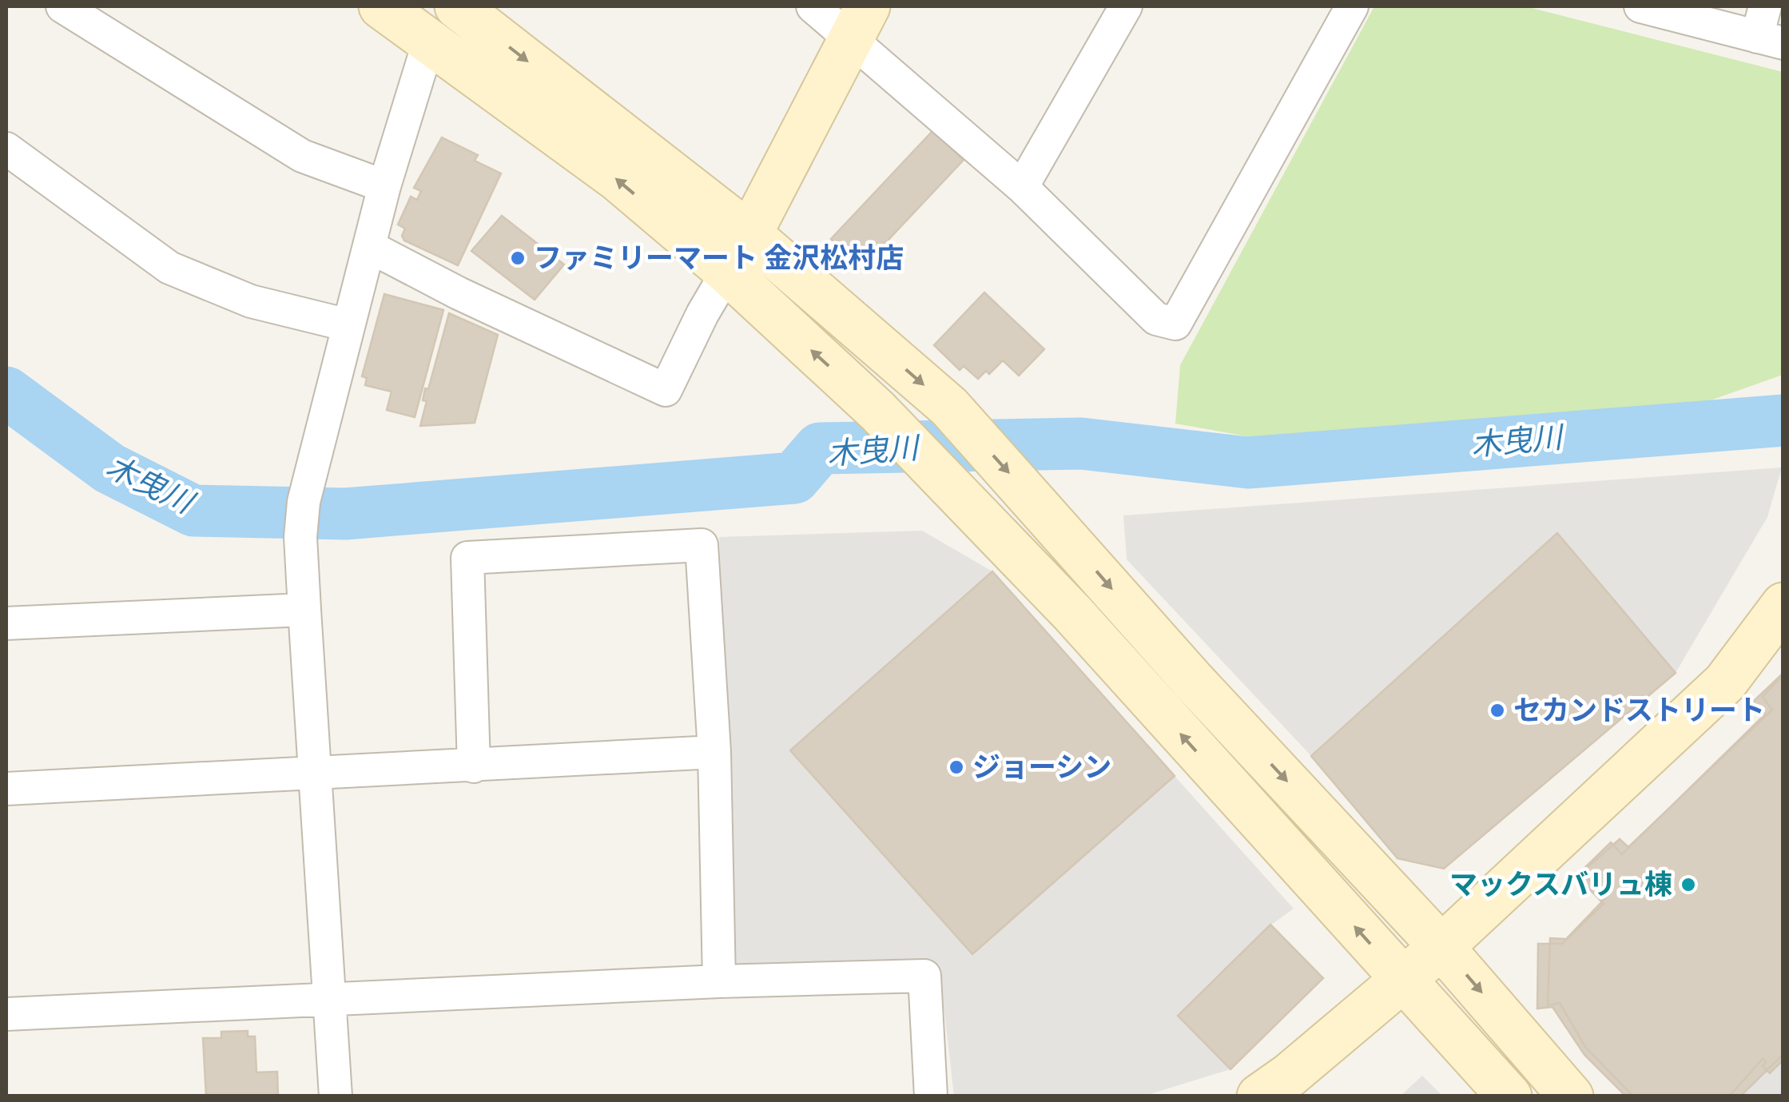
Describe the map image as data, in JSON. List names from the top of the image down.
{
  "water": ["木曳川"],
  "places": [
    "ファミリーマート 金沢松村店",
    "セカンドストリート",
    "ジョーシン",
    "マックスバリュ棟"
  ]
}
